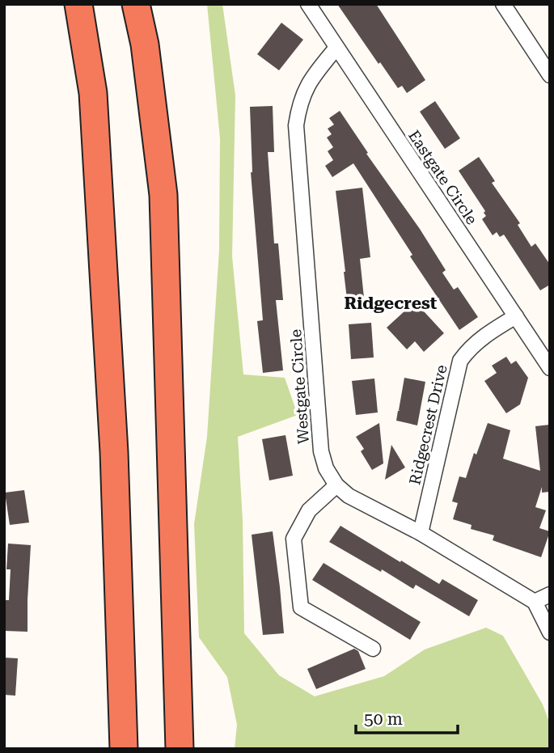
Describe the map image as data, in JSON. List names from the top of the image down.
{
  "streets": {
    "street": ["Eastgate Circle", "Westgate Circle", "Ridgecrest Drive"]
  },
  "crossings": [
    ["Eastgate Circle", "Westgate Circle"],
    ["Eastgate Circle", "Ridgecrest Drive"],
    ["Westgate Circle", "Ridgecrest Drive"]
  ],
  "districts": ["Ridgecrest"],
  "scale_bar": "50 m"
}
